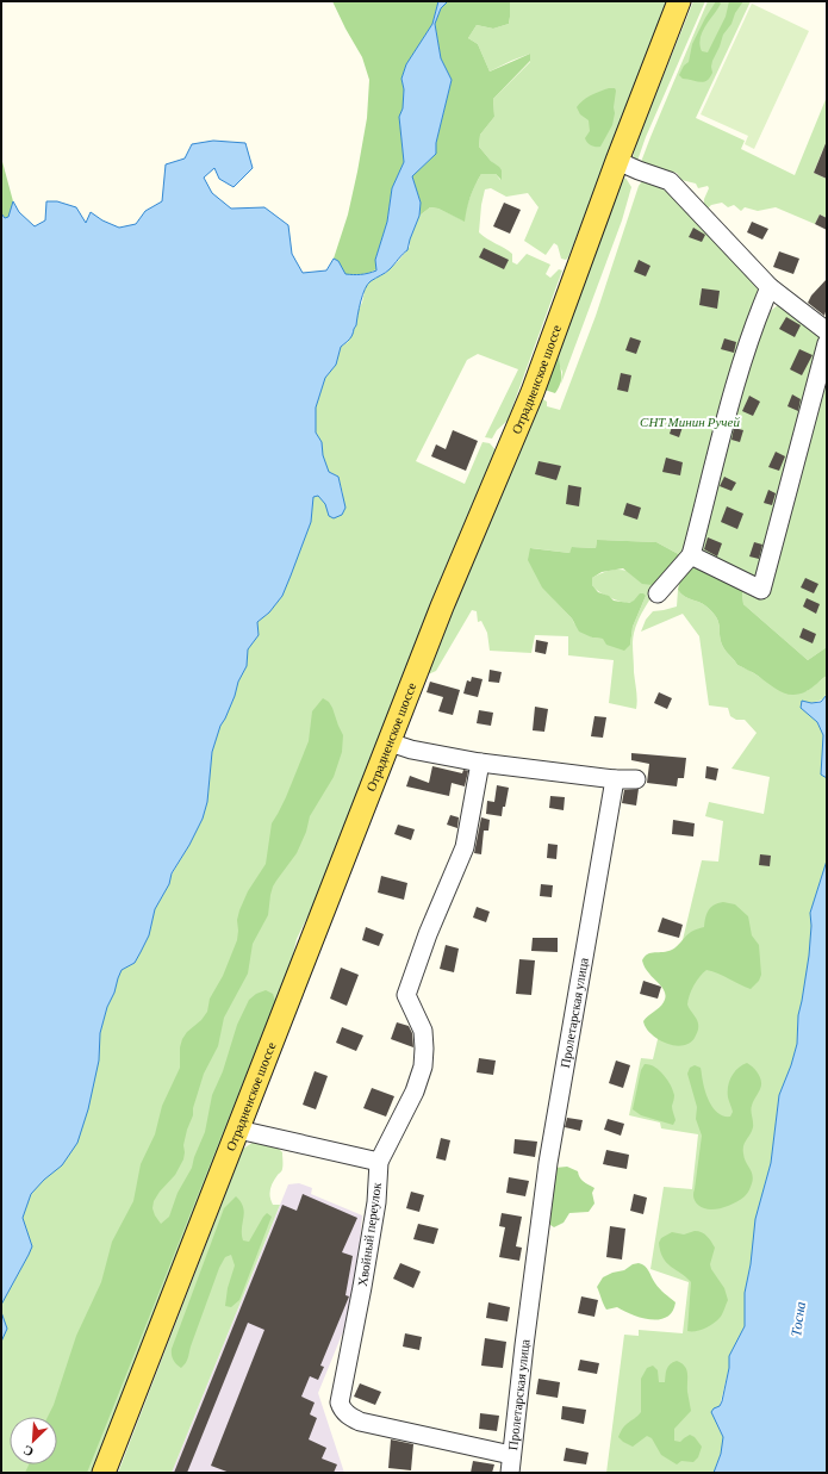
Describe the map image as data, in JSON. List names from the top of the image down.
{
  "streets": {
    "main road": ["Отрадненское шоссе"],
    "street": ["Пролетарская улица", "Хвойный переулок"]
  },
  "crossings": [
    ["Пролетарская улица", "Хвойный переулок"]
  ],
  "water": ["Тосна"],
  "parks": ["СНТ Минин Ручей"],
  "north": "bottom left"
}
